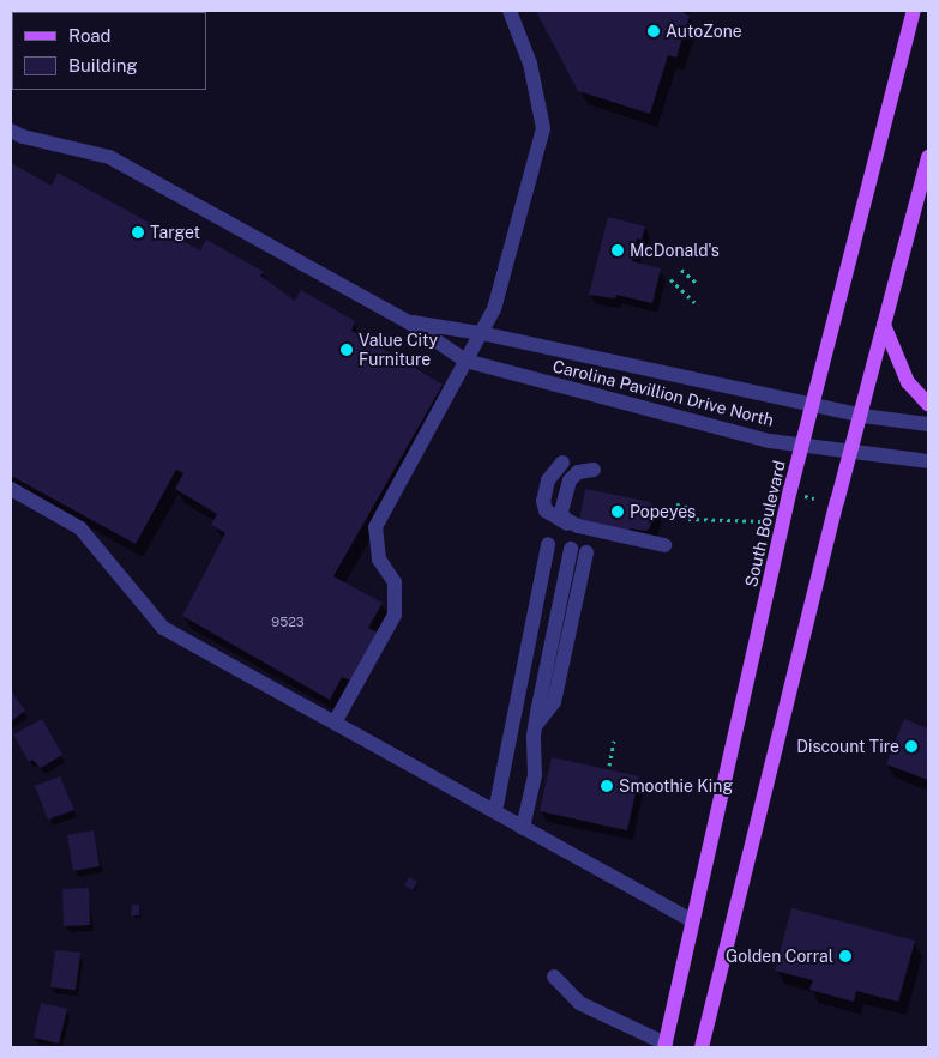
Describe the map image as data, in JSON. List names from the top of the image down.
{
  "streets": {
    "main road": ["South Boulevard"],
    "street": ["Carolina Pavillion Drive North"]
  },
  "crossings": [
    ["Carolina Pavillion Drive North", "South Boulevard"]
  ],
  "places": [
    "AutoZone",
    "Target",
    "McDonald's",
    "Value City Furniture",
    "Popeyes",
    "Discount Tire",
    "Smoothie King",
    "Golden Corral"
  ],
  "house_numbers": ["9523"],
  "legend": ["Road", "Building"]
}
